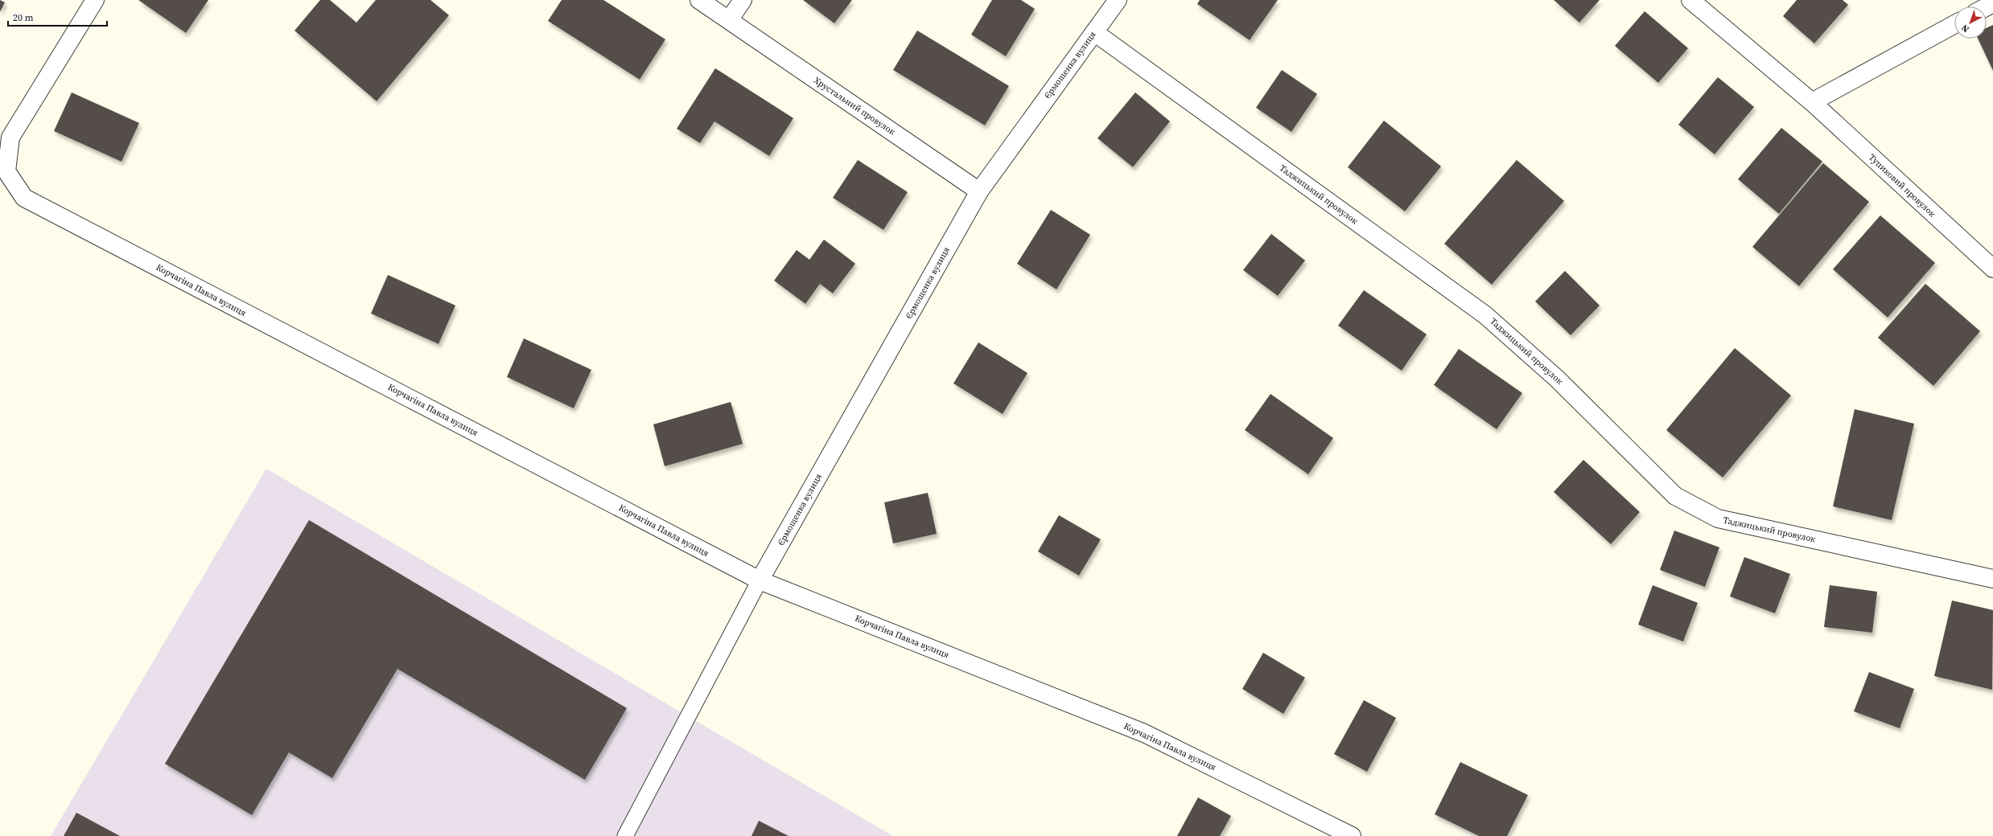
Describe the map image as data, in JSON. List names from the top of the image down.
{
  "streets": {
    "street": [
      "Єрмощенка вулиця",
      "Хрустальний провулок",
      "Тупиковий провулок",
      "Таджицький провулок",
      "Корчагіна Павла вулиця"
    ]
  },
  "crossings": [
    ["Єрмощенка вулиця", "Хрустальний провулок"],
    ["Єрмощенка вулиця", "Таджицький провулок"],
    ["Єрмощенка вулиця", "Корчагіна Павла вулиця"]
  ],
  "scale_bar": "20 m",
  "north": "bottom left"
}
